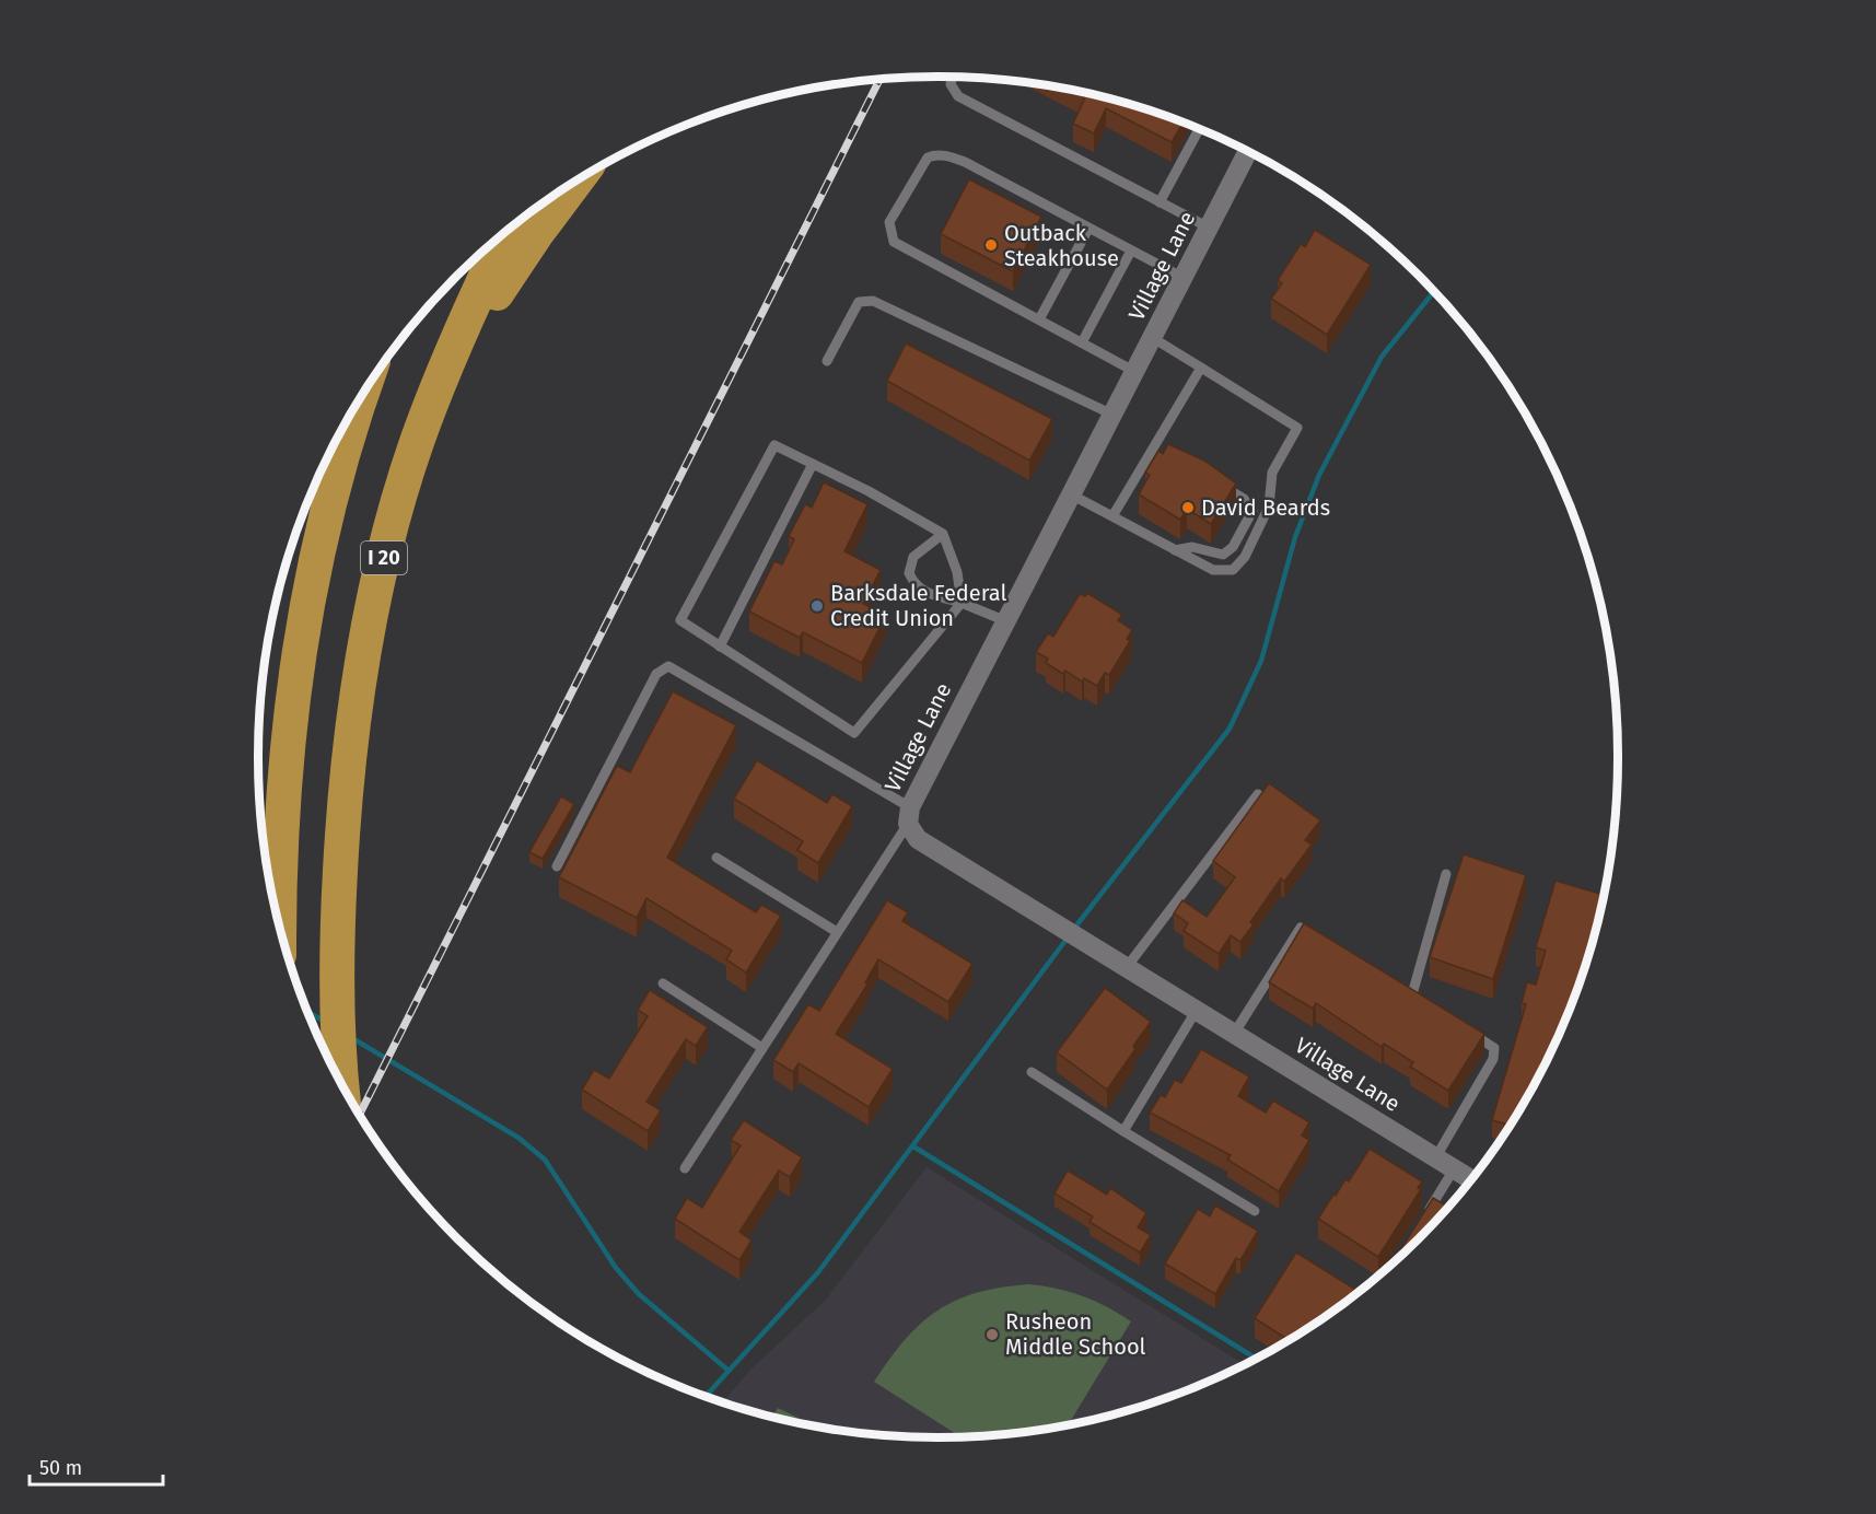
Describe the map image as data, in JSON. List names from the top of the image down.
{
  "streets": {
    "highway": ["I 20"],
    "street": ["Village Lane"]
  },
  "places": [
    "Outback Steakhouse",
    "David Beards",
    "Barksdale Federal Credit Union",
    "Rusheon Middle School"
  ],
  "scale_bar": "50 m"
}
